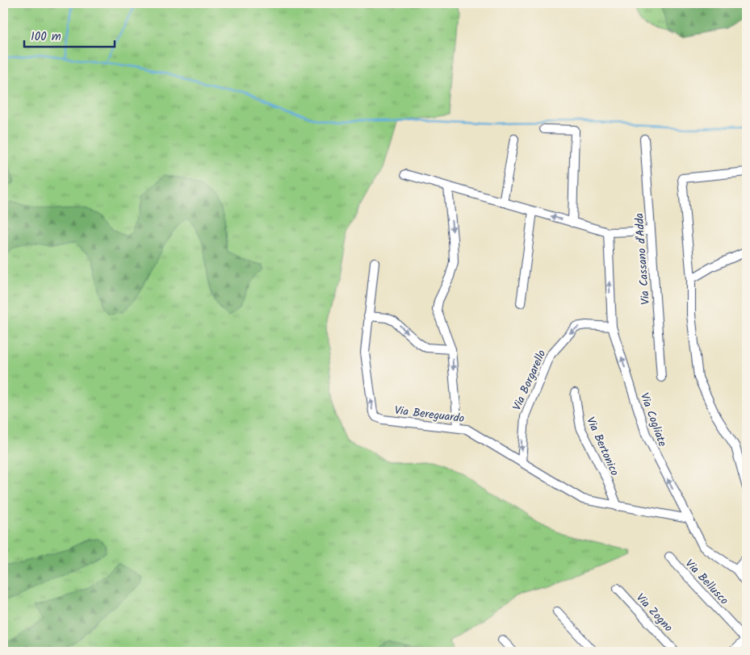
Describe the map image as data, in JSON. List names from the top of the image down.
{
  "streets": {
    "street": [
      "Via Cassano d'Adda",
      "Via Borgarello",
      "Via Bereguardo",
      "Via Cogliate",
      "Via Bertonico",
      "Via Bellusco",
      "Via Zogno"
    ]
  },
  "crossings": [
    ["Via Borgarello", "Via Bereguardo"],
    ["Via Borgarello", "Via Cogliate"],
    ["Via Bereguardo", "Via Cogliate"],
    ["Via Bereguardo", "Via Bertonico"]
  ],
  "one_way": ["Via Borgarello"],
  "scale_bar": "100 m"
}
